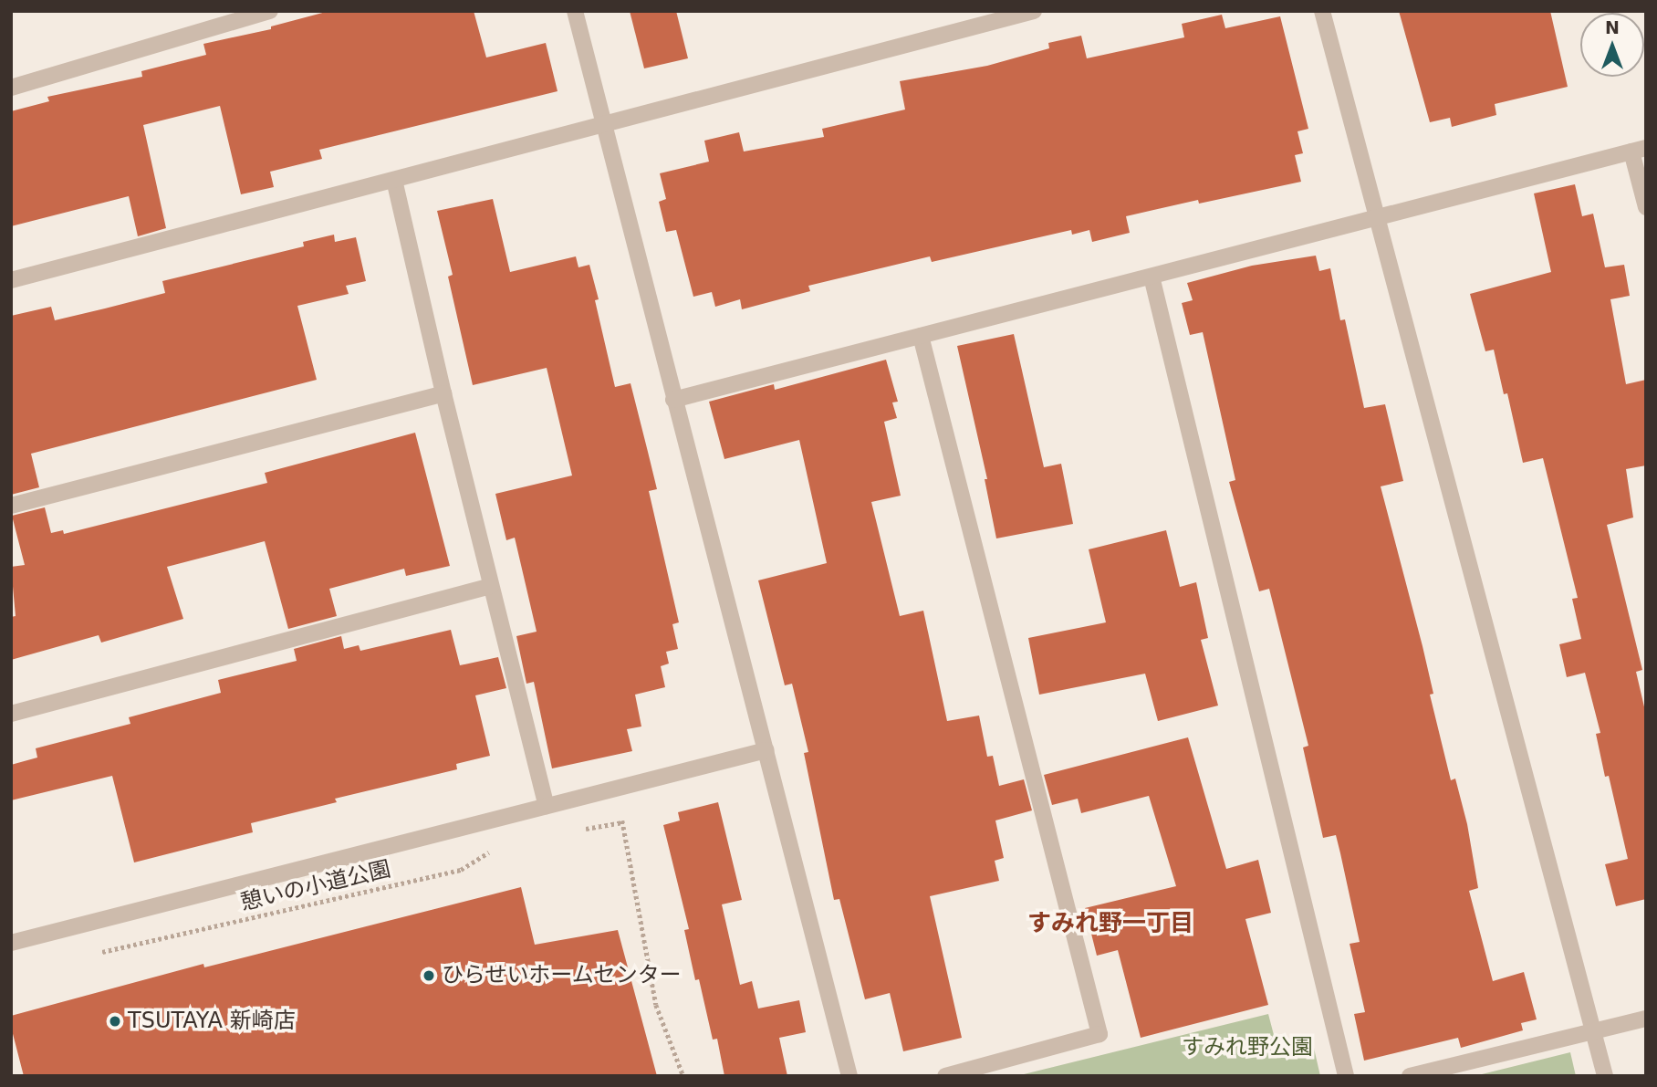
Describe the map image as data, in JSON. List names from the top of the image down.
{
  "streets": {
    "path": ["憩いの小道公園"]
  },
  "districts": ["すみれ野一丁目"],
  "parks": ["すみれ野公園"],
  "places": ["ひらせいホームセンター", "TSUTAYA 新崎店"],
  "north": "top"
}
